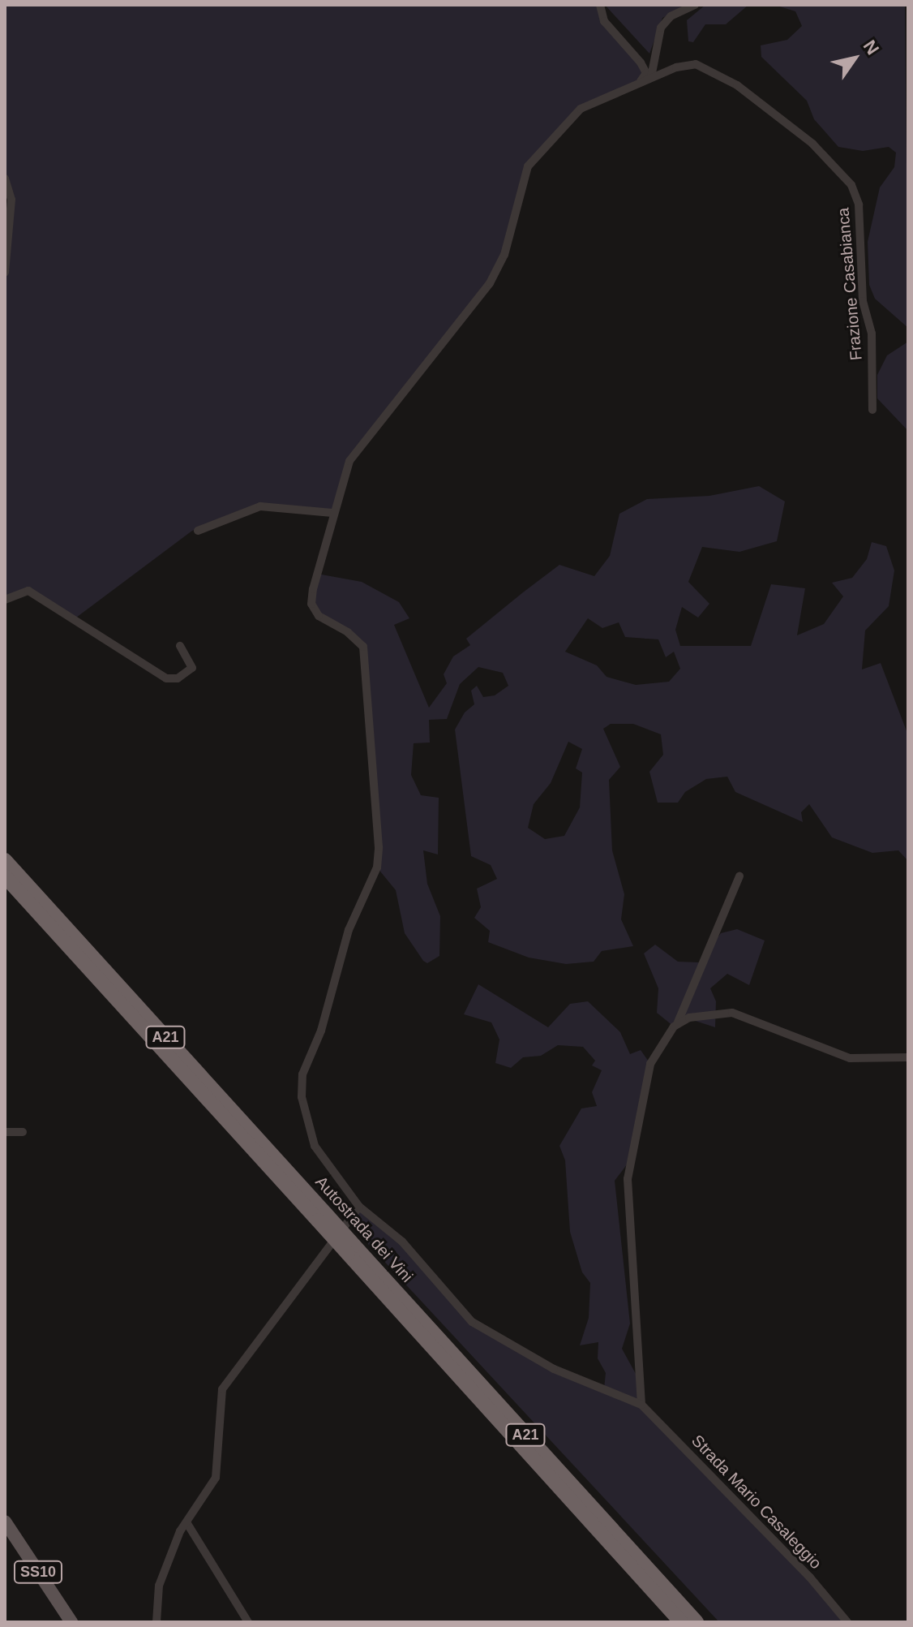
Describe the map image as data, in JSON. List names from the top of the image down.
{
  "streets": {
    "highway": ["A21", "Autostrada dei Vini"],
    "main road": ["SS10"],
    "street": ["Frazione Casabianca", "Strada Mario Casaleggio"]
  },
  "north": "top right"
}
